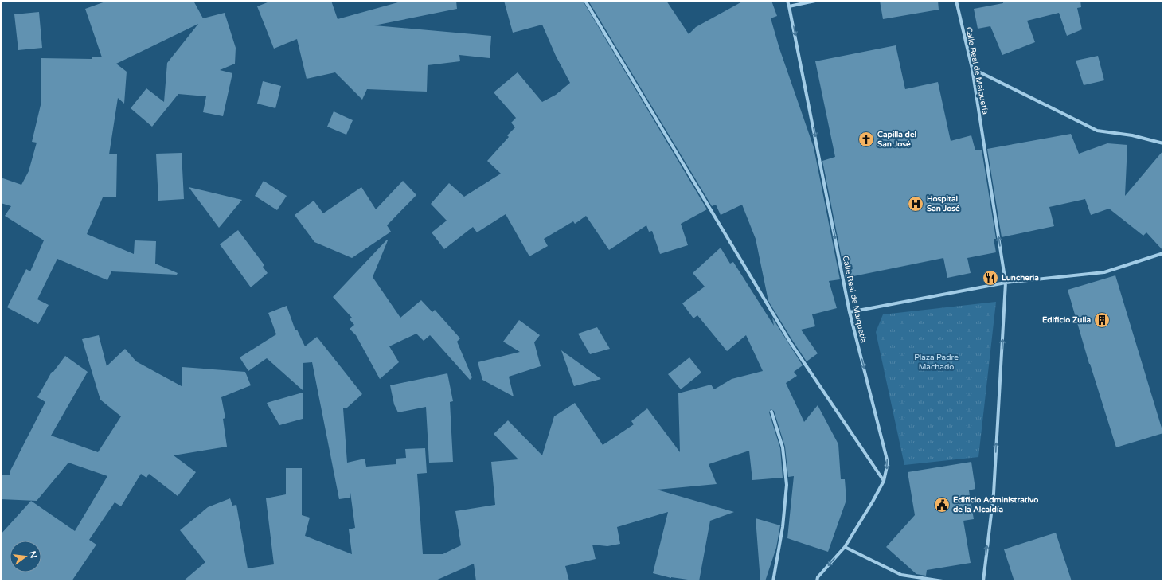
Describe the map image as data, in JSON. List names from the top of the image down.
{
  "streets": {
    "street": ["Calle Real de Maiquetía"]
  },
  "parks": ["Plaza Padre Machado"],
  "places": {
    "church": ["Capilla del San José"],
    "hospital": ["Hospital San José"],
    "restaurant": ["Lunchería"],
    "building": ["Edificio Zulia"],
    "public building": ["Edificio Administrativo de la Alcaldía"]
  },
  "north": "right"
}
